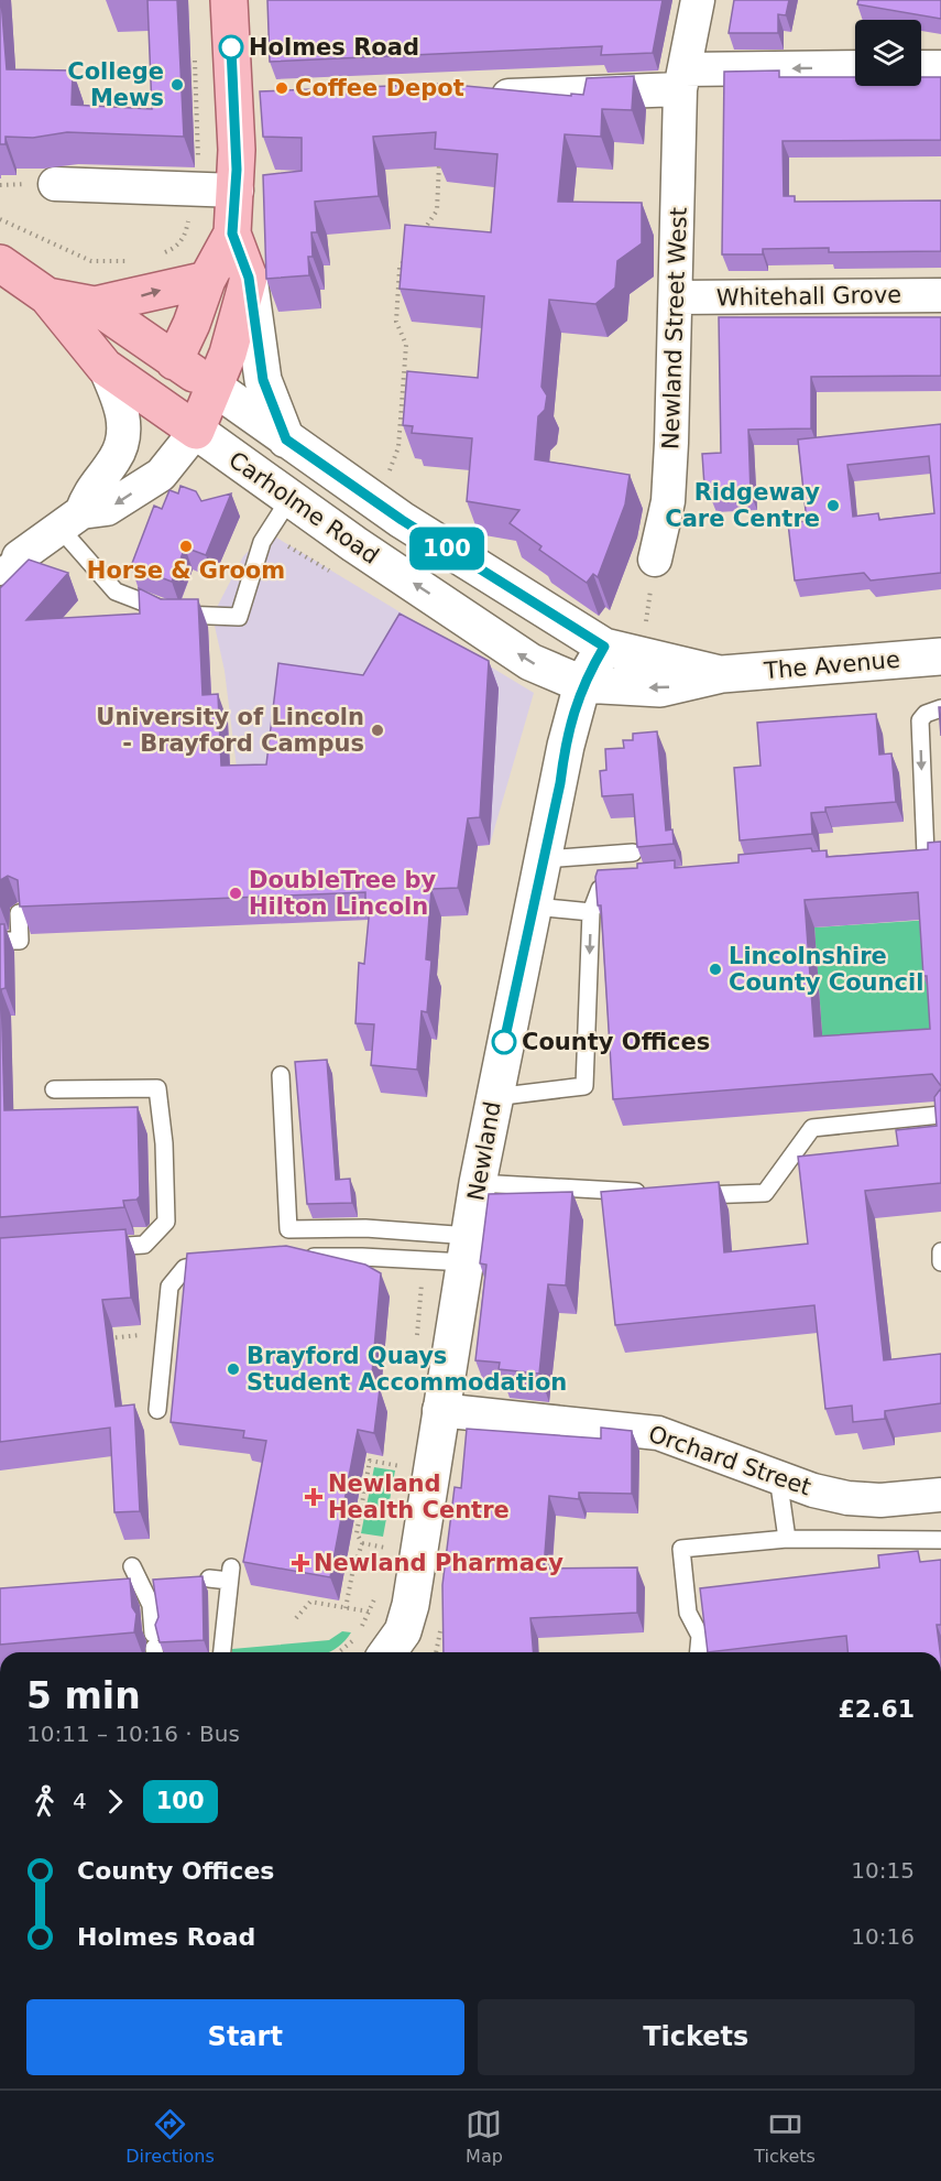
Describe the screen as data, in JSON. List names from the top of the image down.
{
  "streets": {
    "main road": ["Carholme Road", "The Avenue", "Newland"],
    "street": ["Whitehall Grove", "Newland Street West", "Orchard Street"]
  },
  "crossings": [
    ["Whitehall Grove", "Newland Street West"],
    ["Carholme Road", "The Avenue"],
    ["Carholme Road", "Newland"],
    ["The Avenue", "Newland"],
    ["Newland", "Orchard Street"]
  ],
  "places": {
    "other": [
      "Holmes Road",
      "College Mews",
      "Coffee Depot",
      "Ridgeway Care Centre",
      "Horse & Groom",
      "University of Lincoln - Brayford Campus",
      "DoubleTree by Hilton Lincoln",
      "Lincolnshire County Council",
      "County Offices",
      "Brayford Quays Student Accommodation"
    ],
    "health": ["Newland Health Centre", "Newland Pharmacy"]
  },
  "lines": ["bus line 100"],
  "page": {
    "on_map": "100",
    "heading": ["5 min", "10:11 – 10:16 · Bus", "£2.61"],
    "legs": ["4", "100"],
    "list": [
      {
        "name": "County Offices",
        "value": "10:15"
      },
      {
        "name": "Holmes Road",
        "value": "10:16"
      }
    ],
    "buttons": ["Start", "Tickets"],
    "tabs": ["Directions", "Map", "Tickets"]
  }
}
